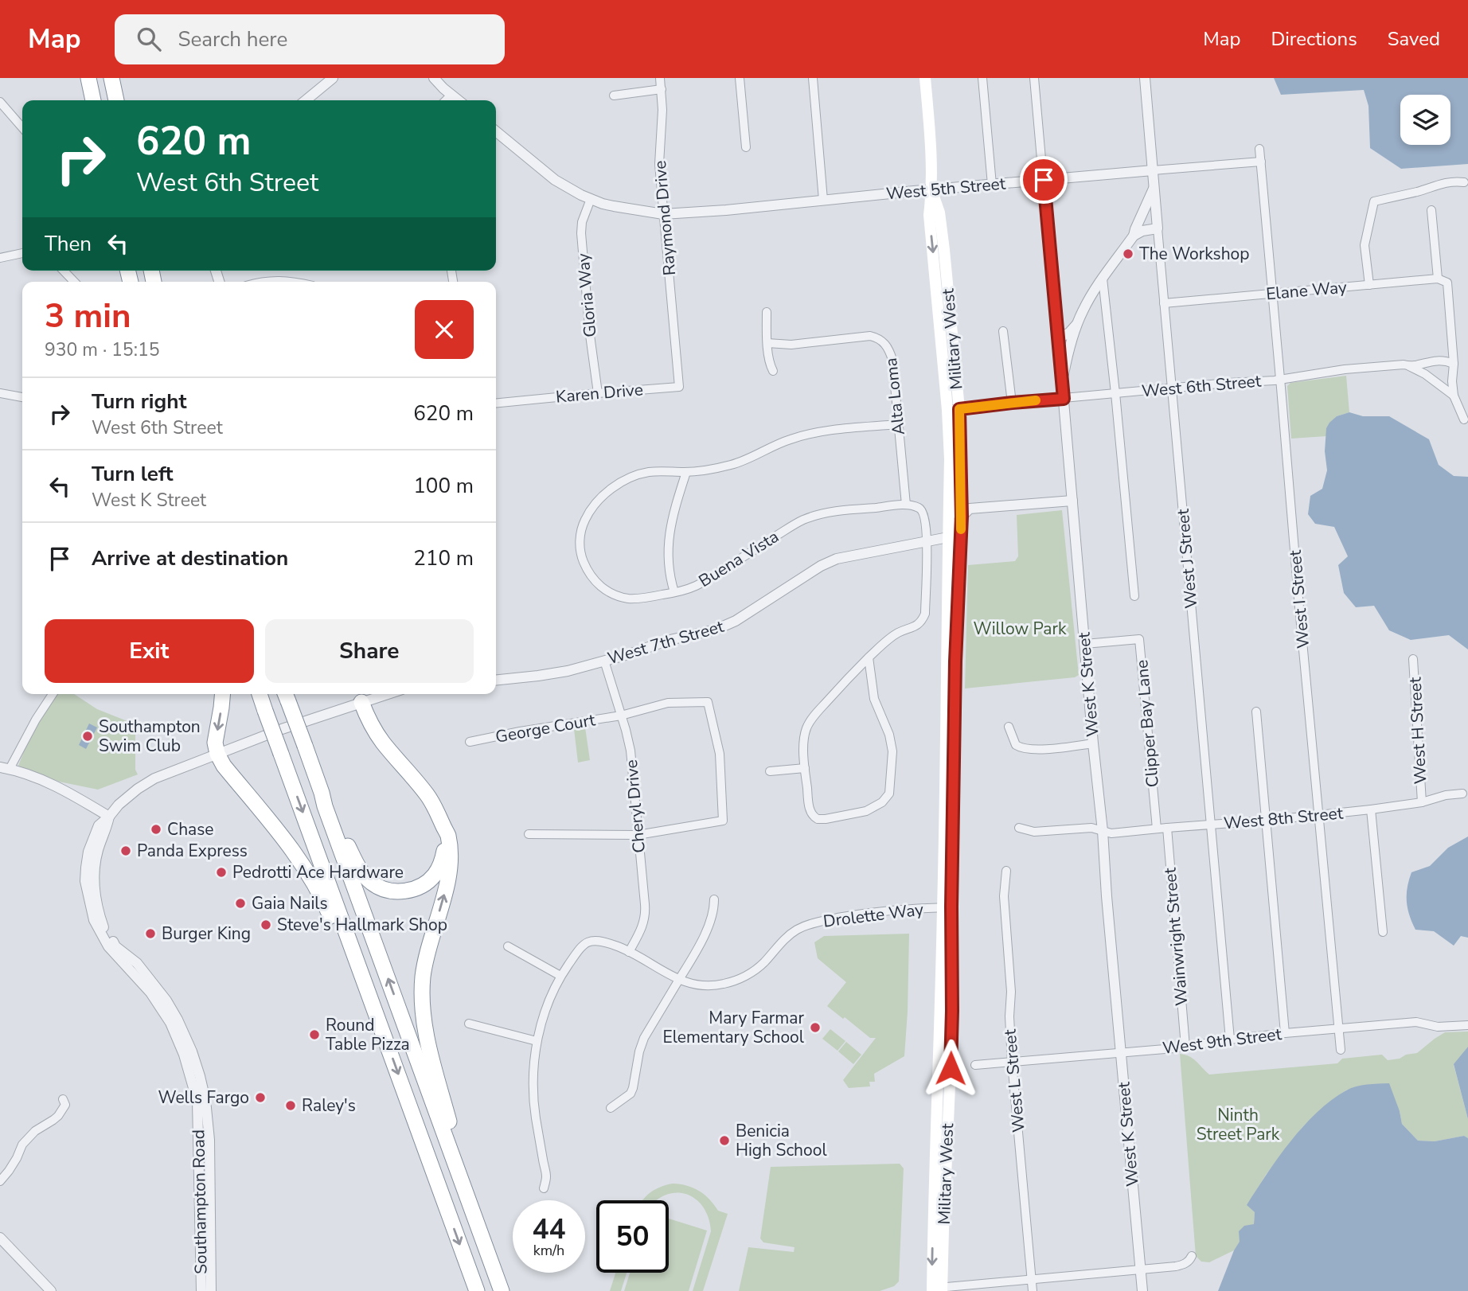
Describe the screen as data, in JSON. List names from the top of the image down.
{
  "streets": {
    "main road": ["Military West"],
    "street": [
      "West 5th Street",
      "Raymond Drive",
      "Elane Way",
      "Gloria Way",
      "West 6th Street",
      "Karen Drive",
      "Alta Loma",
      "Buena Vista",
      "West J Street",
      "West I Street",
      "West 7th Street",
      "West K Street",
      "Clipper Bay Lane",
      "George Court",
      "West H Street",
      "Cheryl Drive",
      "West 8th Street",
      "Drolette Way",
      "Wainwright Street",
      "West 9th Street",
      "West L Street",
      "Southampton Road"
    ]
  },
  "crossings": [
    ["West 5th Street", "Raymond Drive"],
    ["West 5th Street", "Gloria Way"],
    ["West 5th Street", "Military West"],
    ["West 5th Street", "West J Street"],
    ["West 5th Street", "West I Street"],
    ["West 5th Street", "West K Street"],
    ["Raymond Drive", "Karen Drive"],
    ["Elane Way", "West 6th Street"],
    ["Elane Way", "West J Street"],
    ["Elane Way", "West I Street"],
    ["Gloria Way", "Karen Drive"],
    ["Military West", "West 6th Street"],
    ["Military West", "West 7th Street"],
    ["Military West", "Drolette Way"],
    ["West 6th Street", "West J Street"],
    ["West 6th Street", "West I Street"],
    ["West 6th Street", "West K Street"],
    ["Alta Loma", "Buena Vista"],
    ["West J Street", "West 8th Street"],
    ["West J Street", "West 9th Street"],
    ["West I Street", "West 8th Street"],
    ["West I Street", "West 9th Street"],
    ["West 7th Street", "Cheryl Drive"],
    ["West K Street", "Clipper Bay Lane"],
    ["West K Street", "West 8th Street"],
    ["West K Street", "West 9th Street"],
    ["Clipper Bay Lane", "West 8th Street"],
    ["George Court", "Cheryl Drive"],
    ["West H Street", "West 8th Street"],
    ["Cheryl Drive", "Drolette Way"],
    ["West 8th Street", "Wainwright Street"],
    ["Wainwright Street", "West 9th Street"],
    ["West 9th Street", "West L Street"]
  ],
  "parks": ["Willow Park", "Ninth Street Park"],
  "places": [
    "The Workshop",
    "Southampton Swim Club",
    "Chase",
    "Panda Express",
    "Pedrotti Ace Hardware",
    "Gaia Nails",
    "Steve's Hallmark Shop",
    "Burger King",
    "Mary Farmar Elementary School",
    "Round Table Pizza",
    "Wells Fargo",
    "Raley's",
    "Benicia High School"
  ],
  "page": {
    "header": "Map",
    "search": "Search here",
    "nav": ["Map", "Directions", "Saved"],
    "turn": ["620 m", "West 6th Street"],
    "then": "Then",
    "heading": ["3 min", "930 m · 15:15"],
    "list": [
      {
        "name": "Turn right",
        "note": "West 6th Street",
        "value": "620 m"
      },
      {
        "name": "Turn left",
        "note": "West K Street",
        "value": "100 m"
      },
      {
        "name": "Arrive at destination",
        "value": "210 m"
      }
    ],
    "buttons": ["Exit", "Share"],
    "speed": "44 km/h",
    "limit": "50"
  }
}
